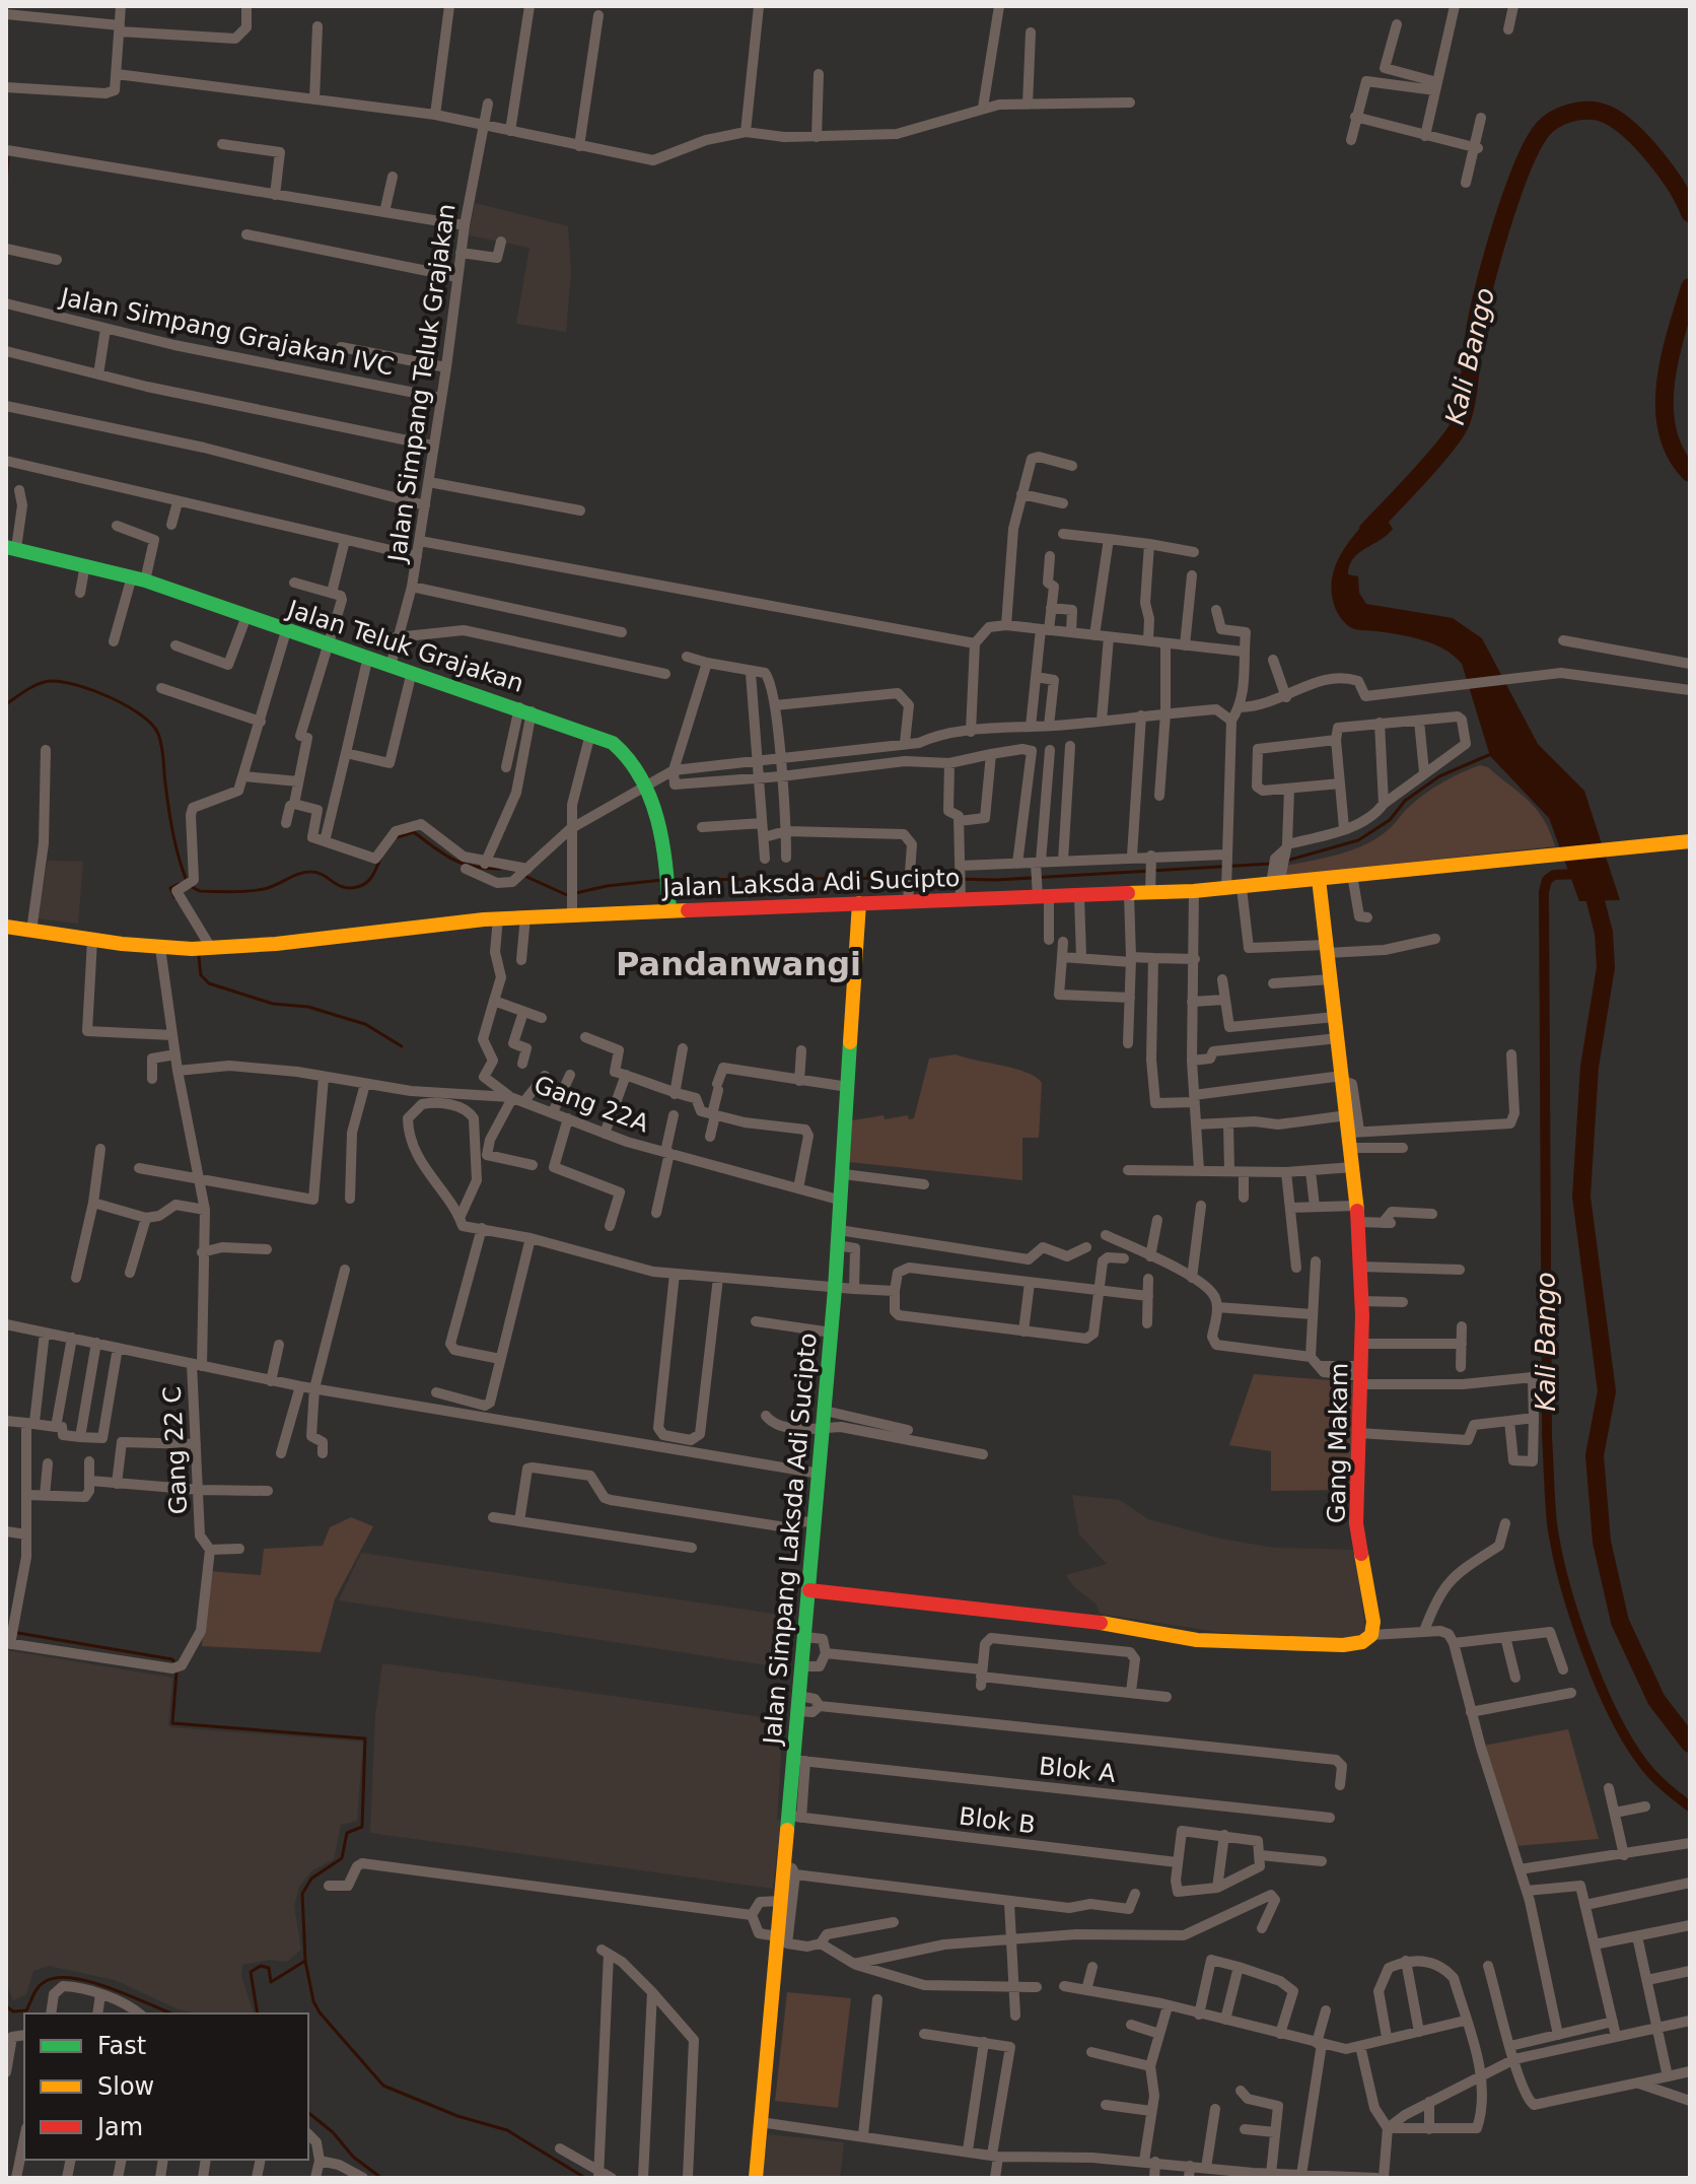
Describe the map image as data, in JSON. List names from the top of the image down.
{
  "streets": {
    "street": [
      "Jalan Simpang Grajakan IVC",
      "Jalan Simpang Teluk Grajakan",
      "Jalan Teluk Grajakan",
      "Jalan Laksda Adi Sucipto",
      "Gang 22A",
      "Gang Makam",
      "Gang 22 C",
      "Jalan Simpang Laksda Adi Sucipto",
      "Blok A",
      "Blok B"
    ]
  },
  "crossings": [
    ["Jalan Simpang Grajakan IVC", "Jalan Simpang Teluk Grajakan"],
    ["Jalan Simpang Teluk Grajakan", "Jalan Teluk Grajakan"],
    ["Jalan Teluk Grajakan", "Jalan Laksda Adi Sucipto"],
    ["Jalan Laksda Adi Sucipto", "Gang Makam"],
    ["Jalan Laksda Adi Sucipto", "Gang 22 C"],
    ["Jalan Laksda Adi Sucipto", "Jalan Simpang Laksda Adi Sucipto"],
    ["Gang 22A", "Gang 22 C"],
    ["Gang 22A", "Jalan Simpang Laksda Adi Sucipto"],
    ["Jalan Simpang Laksda Adi Sucipto", "Blok A"],
    ["Jalan Simpang Laksda Adi Sucipto", "Blok B"]
  ],
  "districts": ["Pandanwangi"],
  "water": ["Kali Bango"],
  "legend": ["Fast", "Slow", "Jam"]
}
